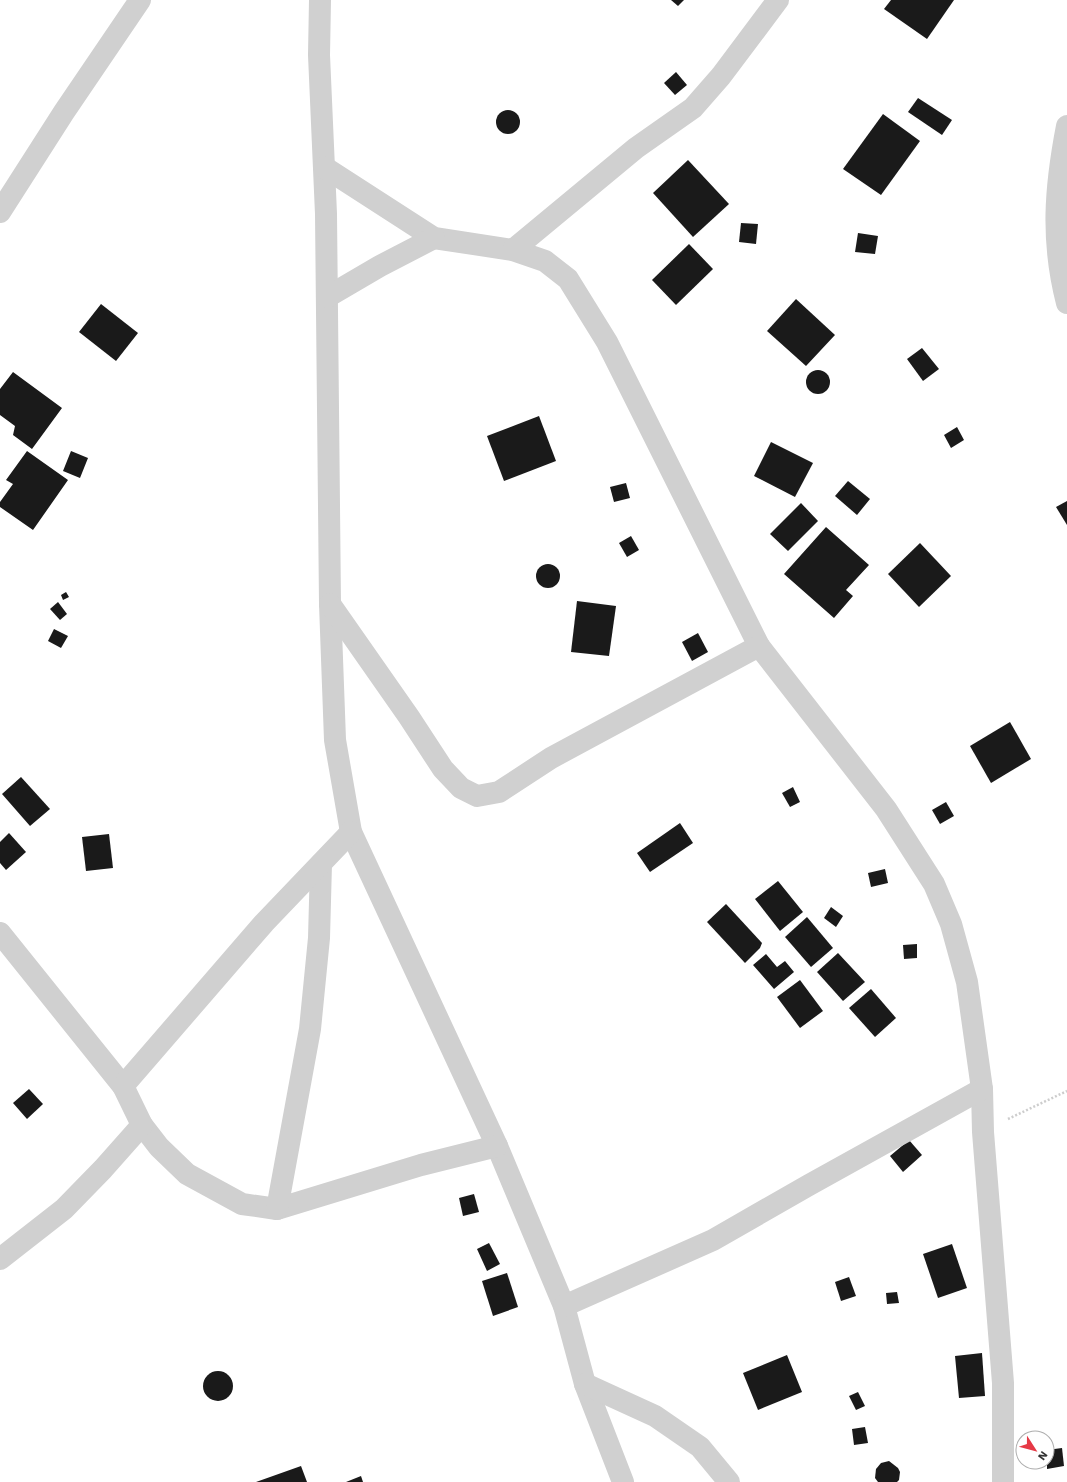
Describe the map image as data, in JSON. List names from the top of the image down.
{
  "north": "bottom right"
}
